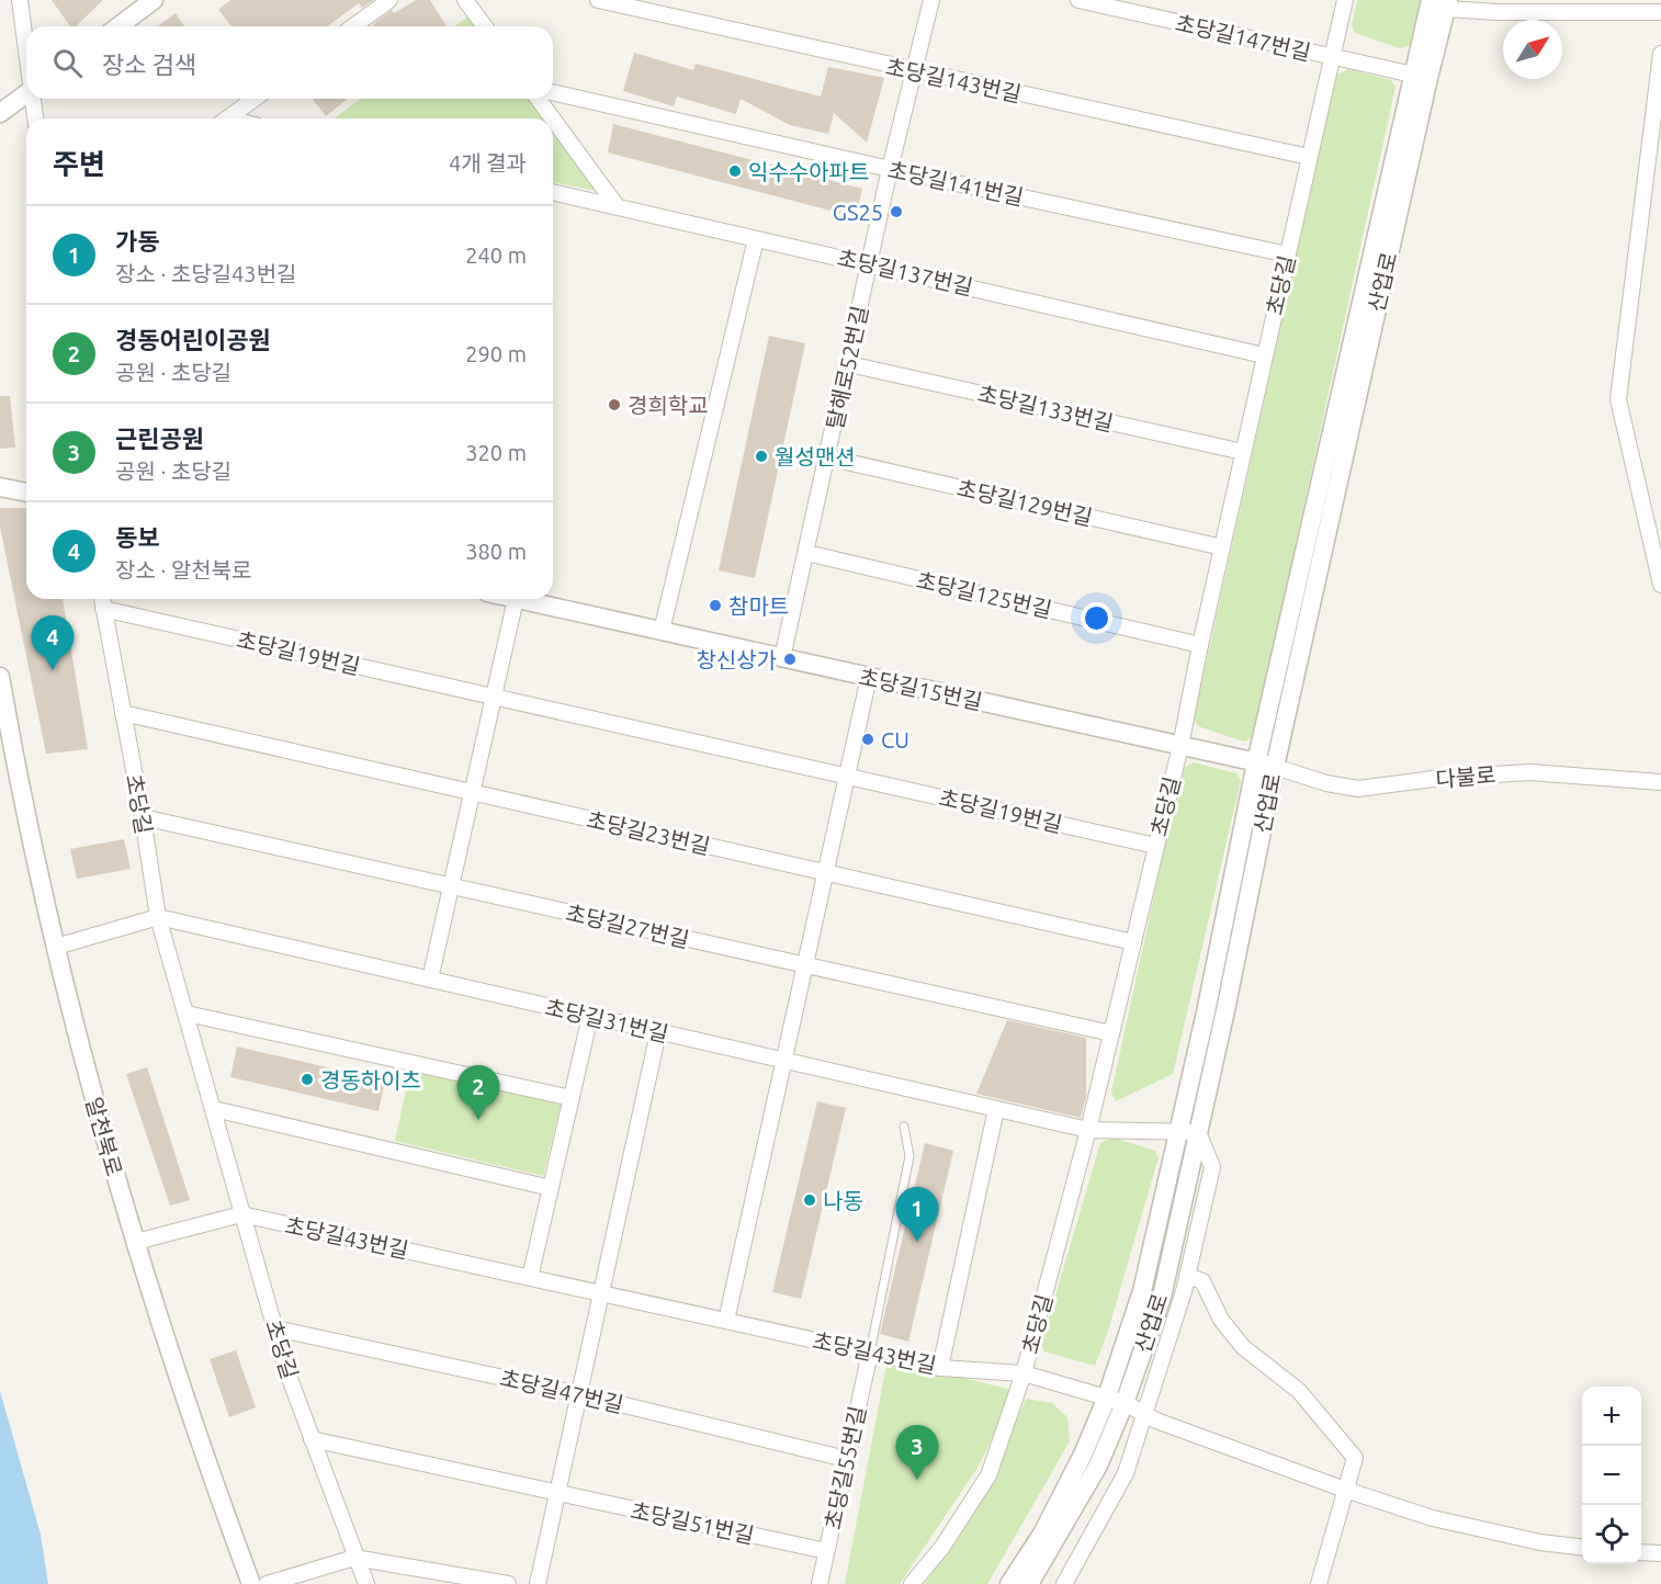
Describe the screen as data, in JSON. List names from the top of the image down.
{
  "streets": {
    "street": [
      "초당길147번길",
      "초당길143번길",
      "초당길141번길",
      "초당길137번길",
      "산업로",
      "초당길",
      "탈해로52번길",
      "초당길133번길",
      "초당길129번길",
      "초당길125번길",
      "초당길19번길",
      "초당길15번길",
      "다불로",
      "초당길23번길",
      "초당길27번길",
      "초당길31번길",
      "알천북로",
      "초당길43번길",
      "초당길47번길",
      "초당길55번길",
      "초당길51번길"
    ]
  },
  "crossings": [
    ["초당길147번길", "산업로"],
    ["초당길147번길", "초당길"],
    ["초당길143번길", "초당길"],
    ["초당길143번길", "탈해로52번길"],
    ["초당길141번길", "초당길"],
    ["초당길141번길", "탈해로52번길"],
    ["초당길137번길", "초당길"],
    ["초당길137번길", "탈해로52번길"],
    ["산업로", "초당길15번길"],
    ["산업로", "다불로"],
    ["산업로", "초당길31번길"],
    ["산업로", "초당길43번길"],
    ["초당길", "초당길133번길"],
    ["초당길", "초당길129번길"],
    ["초당길", "초당길125번길"],
    ["초당길", "초당길19번길"],
    ["초당길", "초당길15번길"],
    ["초당길", "초당길23번길"],
    ["초당길", "초당길27번길"],
    ["초당길", "초당길31번길"],
    ["초당길", "초당길43번길"],
    ["초당길", "초당길47번길"],
    ["초당길", "초당길51번길"],
    ["탈해로52번길", "초당길133번길"],
    ["탈해로52번길", "초당길129번길"],
    ["탈해로52번길", "초당길125번길"],
    ["탈해로52번길", "초당길15번길"],
    ["초당길15번길", "다불로"],
    ["초당길43번길", "초당길55번길"],
    ["초당길47번길", "초당길55번길"],
    ["초당길55번길", "초당길51번길"]
  ],
  "places": [
    "익수수아파트",
    "GS25",
    "경희학교",
    "월성맨션",
    "참마트",
    "창신상가",
    "CU",
    "경동하이츠",
    "나동"
  ],
  "north": "top right",
  "page": {
    "search": "장소 검색",
    "heading": ["주변", "4개 결과"],
    "list": [
      {
        "mark": "1",
        "name": "가동",
        "note": "장소 · 초당길43번길",
        "value": "240 m"
      },
      {
        "mark": "2",
        "name": "경동어린이공원",
        "note": "공원 · 초당길",
        "value": "290 m"
      },
      {
        "mark": "3",
        "name": "근린공원",
        "note": "공원 · 초당길",
        "value": "320 m"
      },
      {
        "mark": "4",
        "name": "동보",
        "note": "장소 · 알천북로",
        "value": "380 m"
      }
    ],
    "pins": [
      "4",
      "2",
      "1",
      "3"
    ],
    "map_buttons": ["+", "−"]
  }
}
